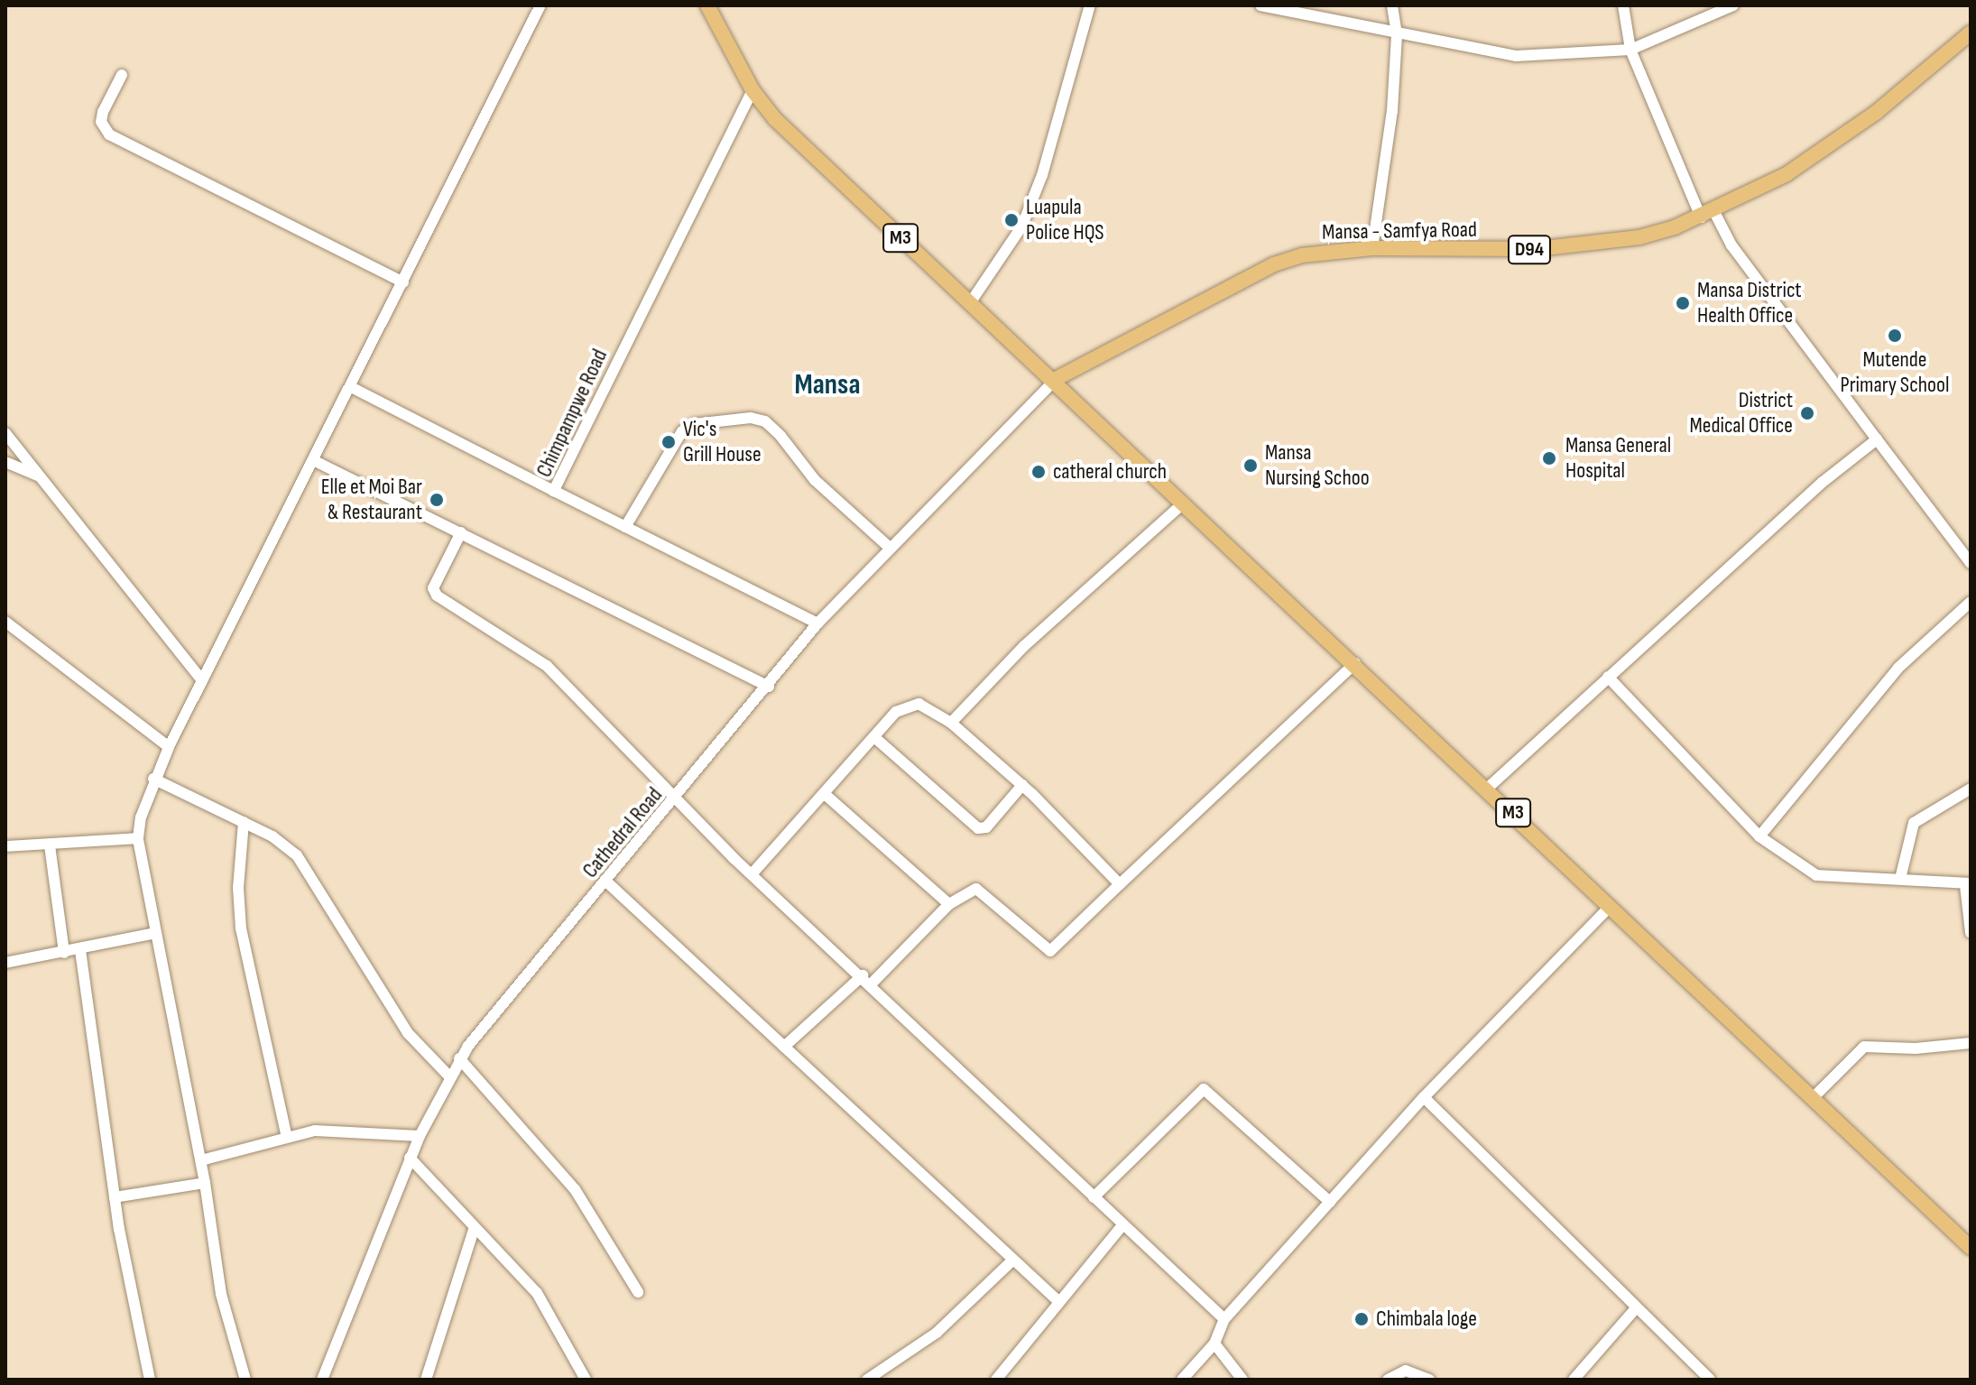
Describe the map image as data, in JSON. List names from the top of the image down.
{
  "streets": {
    "main road": ["Mansa - Samfya Road", "M3", "D94"],
    "street": ["Chimpampwe Road", "Cathedral Road"]
  },
  "crossings": [
    ["Mansa - Samfya Road", "M3"],
    ["Mansa - Samfya Road", "Cathedral Road"],
    ["M3", "Chimpampwe Road"],
    ["M3", "Cathedral Road"],
    ["Chimpampwe Road", "Cathedral Road"]
  ],
  "districts": ["Mansa"],
  "places": [
    "Luapula Police HQS",
    "Mansa District Health Office",
    "Mutende Primary School",
    "District Medical Office",
    "Vic's Grill House",
    "Mansa General Hospital",
    "Mansa Nursing Schoo",
    "catheral church",
    "Elle et Moi Bar & Restaurant",
    "Chimbala loge"
  ]
}
